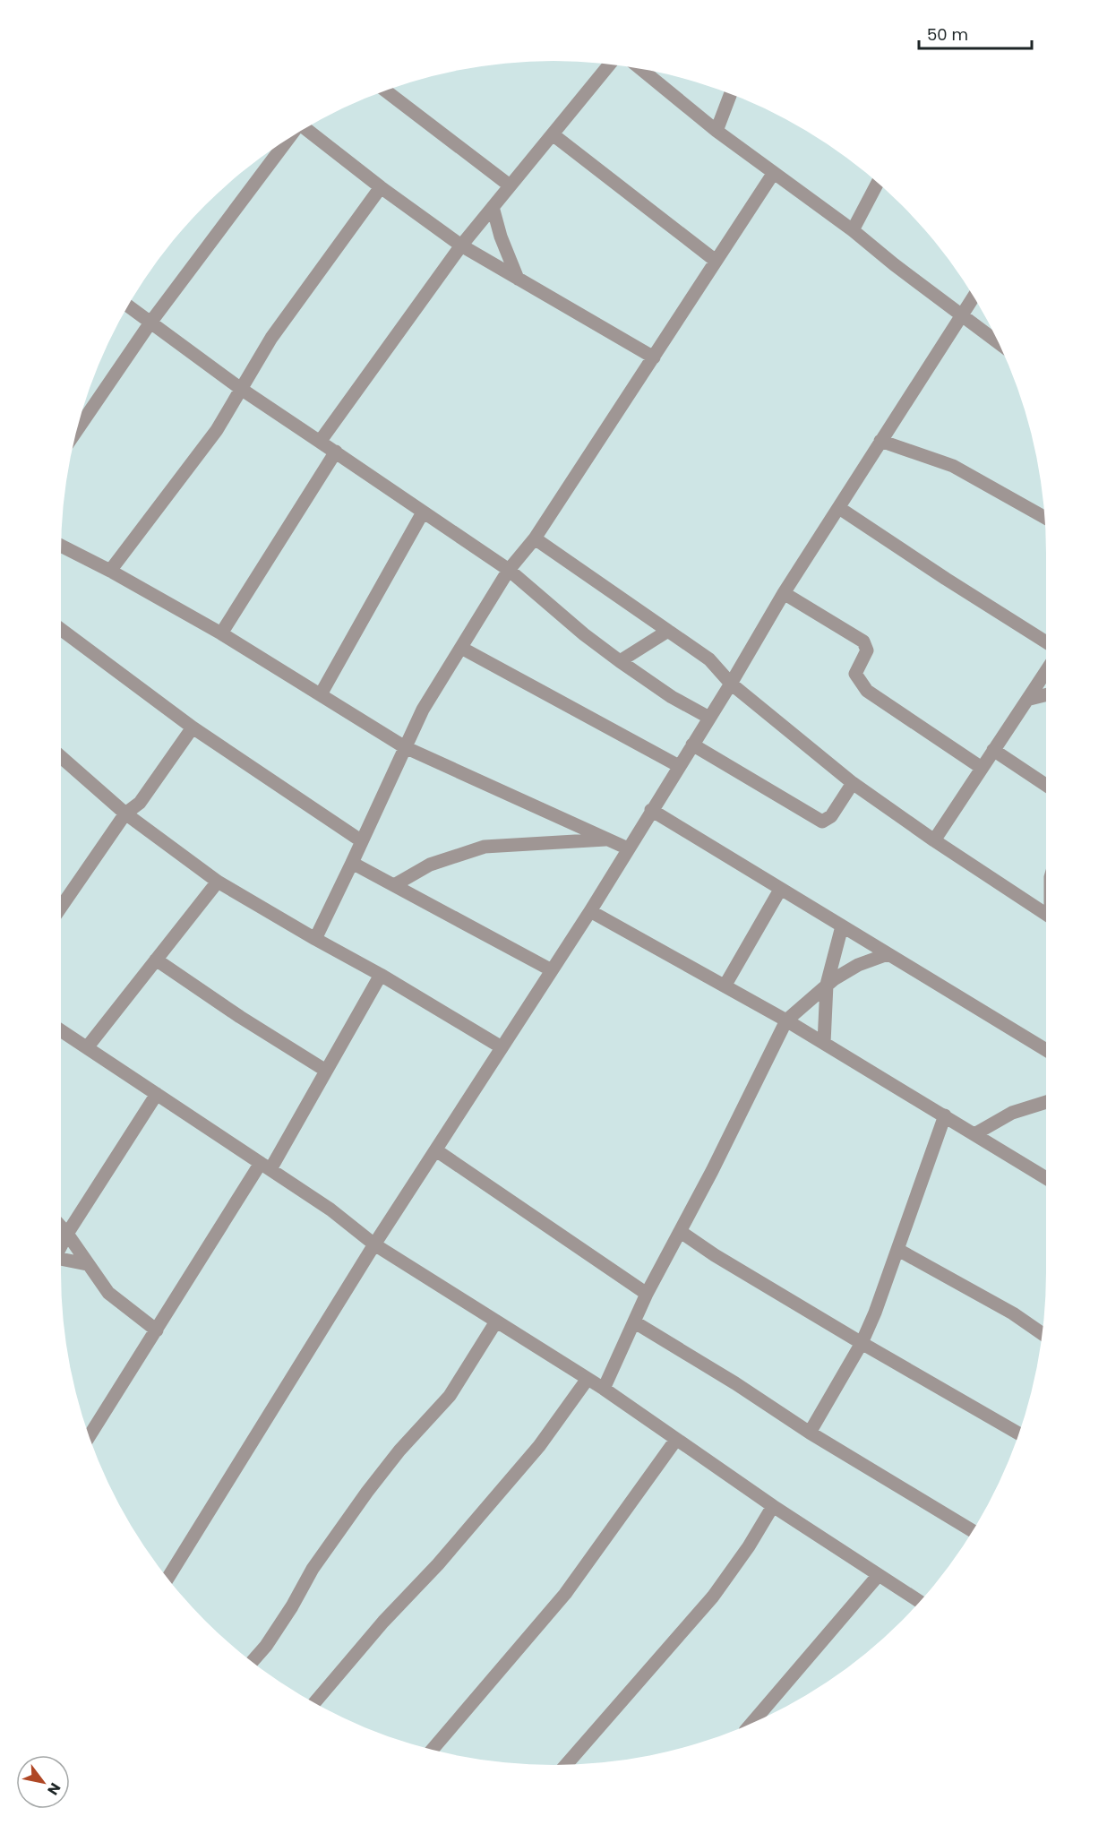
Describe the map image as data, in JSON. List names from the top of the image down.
{
  "scale_bar": "50 m",
  "north": "bottom right"
}
